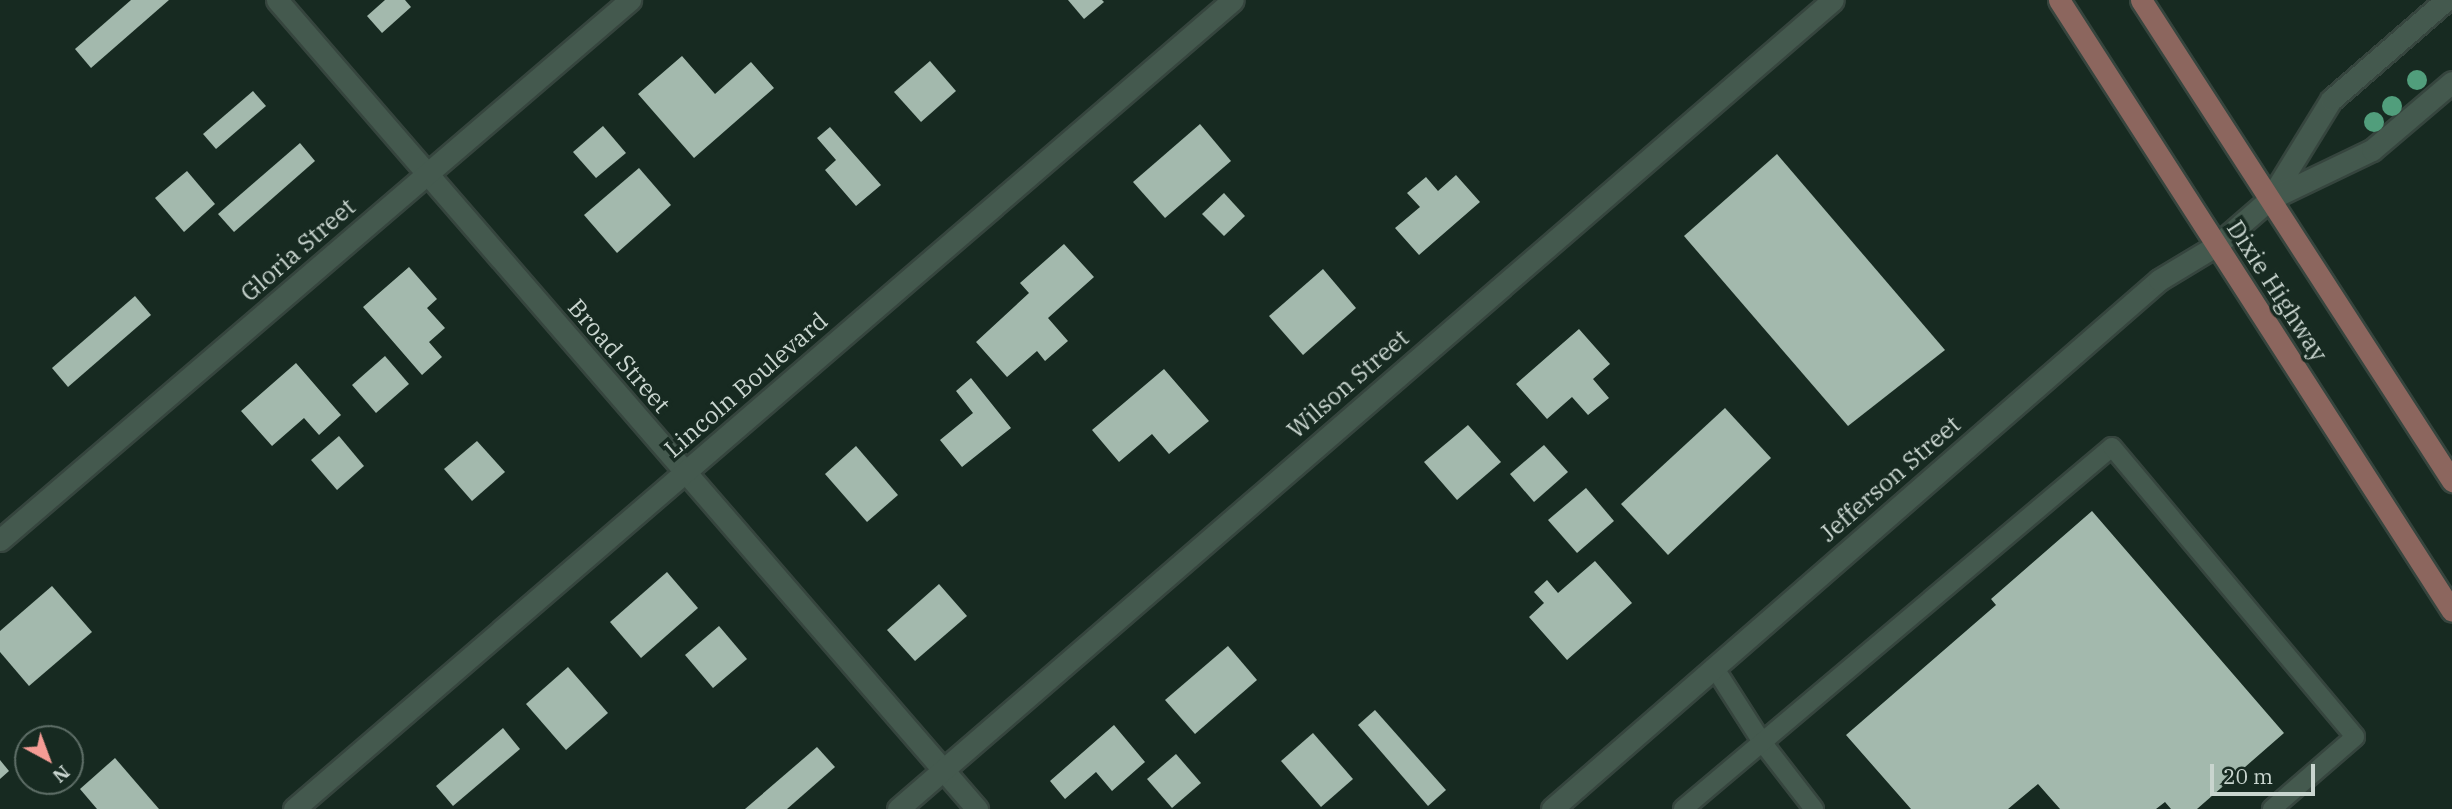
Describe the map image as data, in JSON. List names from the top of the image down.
{
  "streets": {
    "main road": ["Dixie Highway"],
    "street": [
      "Gloria Street",
      "Broad Street",
      "Wilson Street",
      "Lincoln Boulevard",
      "Jefferson Street"
    ]
  },
  "crossings": [
    ["Gloria Street", "Broad Street"],
    ["Dixie Highway", "Jefferson Street"],
    ["Broad Street", "Wilson Street"],
    ["Broad Street", "Lincoln Boulevard"]
  ],
  "scale_bar": "20 m",
  "north": "bottom right"
}
